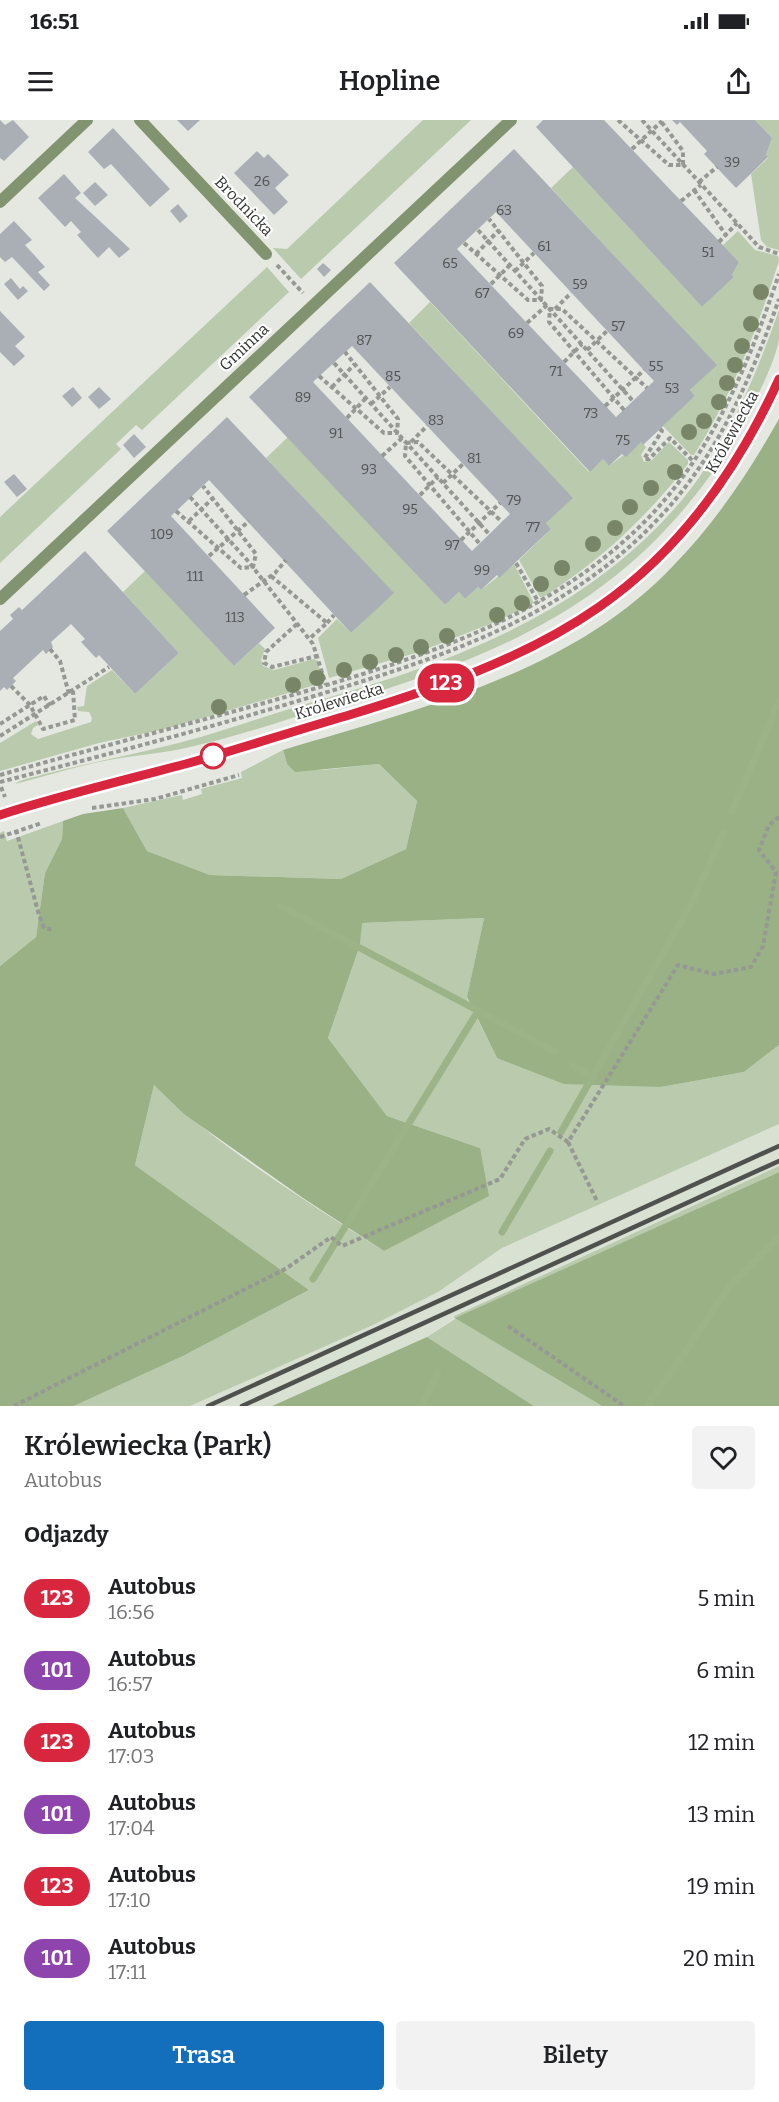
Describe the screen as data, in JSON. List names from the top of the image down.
{
  "streets": {
    "street": ["Brodnicka", "Gminna", "Królewiecka"]
  },
  "crossings": [
    ["Brodnicka", "Gminna"]
  ],
  "lines": ["bus line 123"],
  "house_numbers": [
    "39",
    "26",
    "63",
    "61",
    "51",
    "65",
    "59",
    "67",
    "57",
    "69",
    "87",
    "55",
    "71",
    "85",
    "53",
    "89",
    "73",
    "83",
    "91",
    "75",
    "81",
    "93",
    "79",
    "95",
    "77",
    "109",
    "97",
    "99",
    "111",
    "113"
  ],
  "page": {
    "status": "16:51",
    "header": "Hopline",
    "on_map": "123",
    "heading": [
      ["Królewiecka (Park)", "Autobus"],
      "Odjazdy"
    ],
    "list": [
      {
        "mark": "123",
        "name": "Autobus",
        "note": "16:56",
        "value": "5 min"
      },
      {
        "mark": "101",
        "name": "Autobus",
        "note": "16:57",
        "value": "6 min"
      },
      {
        "mark": "123",
        "name": "Autobus",
        "note": "17:03",
        "value": "12 min"
      },
      {
        "mark": "101",
        "name": "Autobus",
        "note": "17:04",
        "value": "13 min"
      },
      {
        "mark": "123",
        "name": "Autobus",
        "note": "17:10",
        "value": "19 min"
      },
      {
        "mark": "101",
        "name": "Autobus",
        "note": "17:11",
        "value": "20 min"
      }
    ],
    "buttons": ["Trasa", "Bilety"]
  }
}
